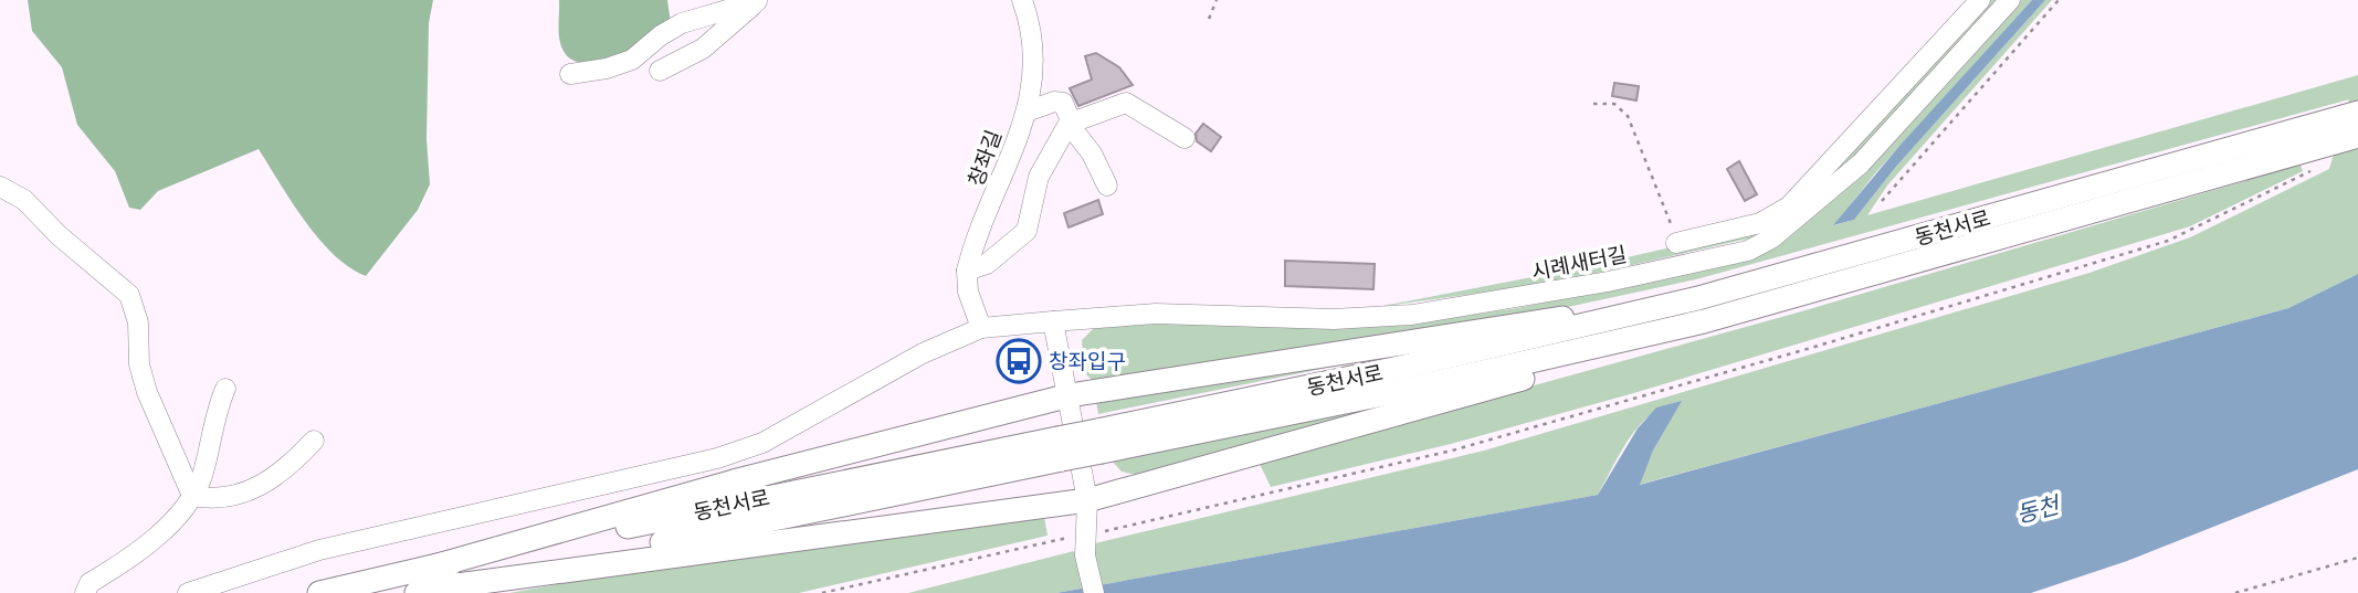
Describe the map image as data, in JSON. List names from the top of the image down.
{
  "streets": {
    "main road": ["동천서로"],
    "street": ["창좌길", "시례새터길"]
  },
  "water": ["동천"],
  "places": {
    "bus stop": ["창좌입구"]
  }
}
